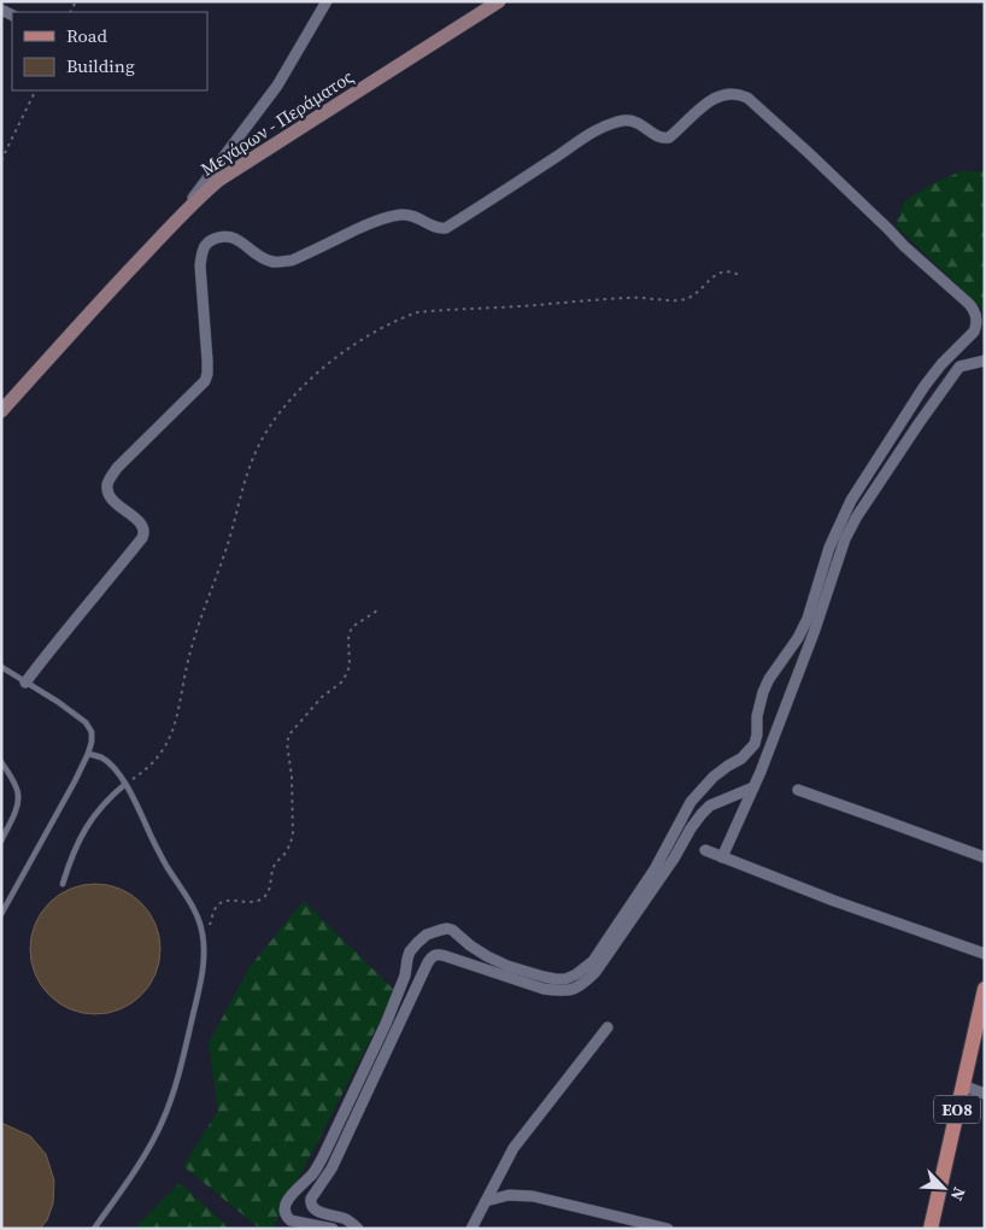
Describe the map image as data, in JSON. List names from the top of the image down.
{
  "streets": {
    "main road": ["Μεγάρων - Περάματος", "ΕΟ8"]
  },
  "legend": ["Road", "Building"],
  "north": "bottom right"
}
